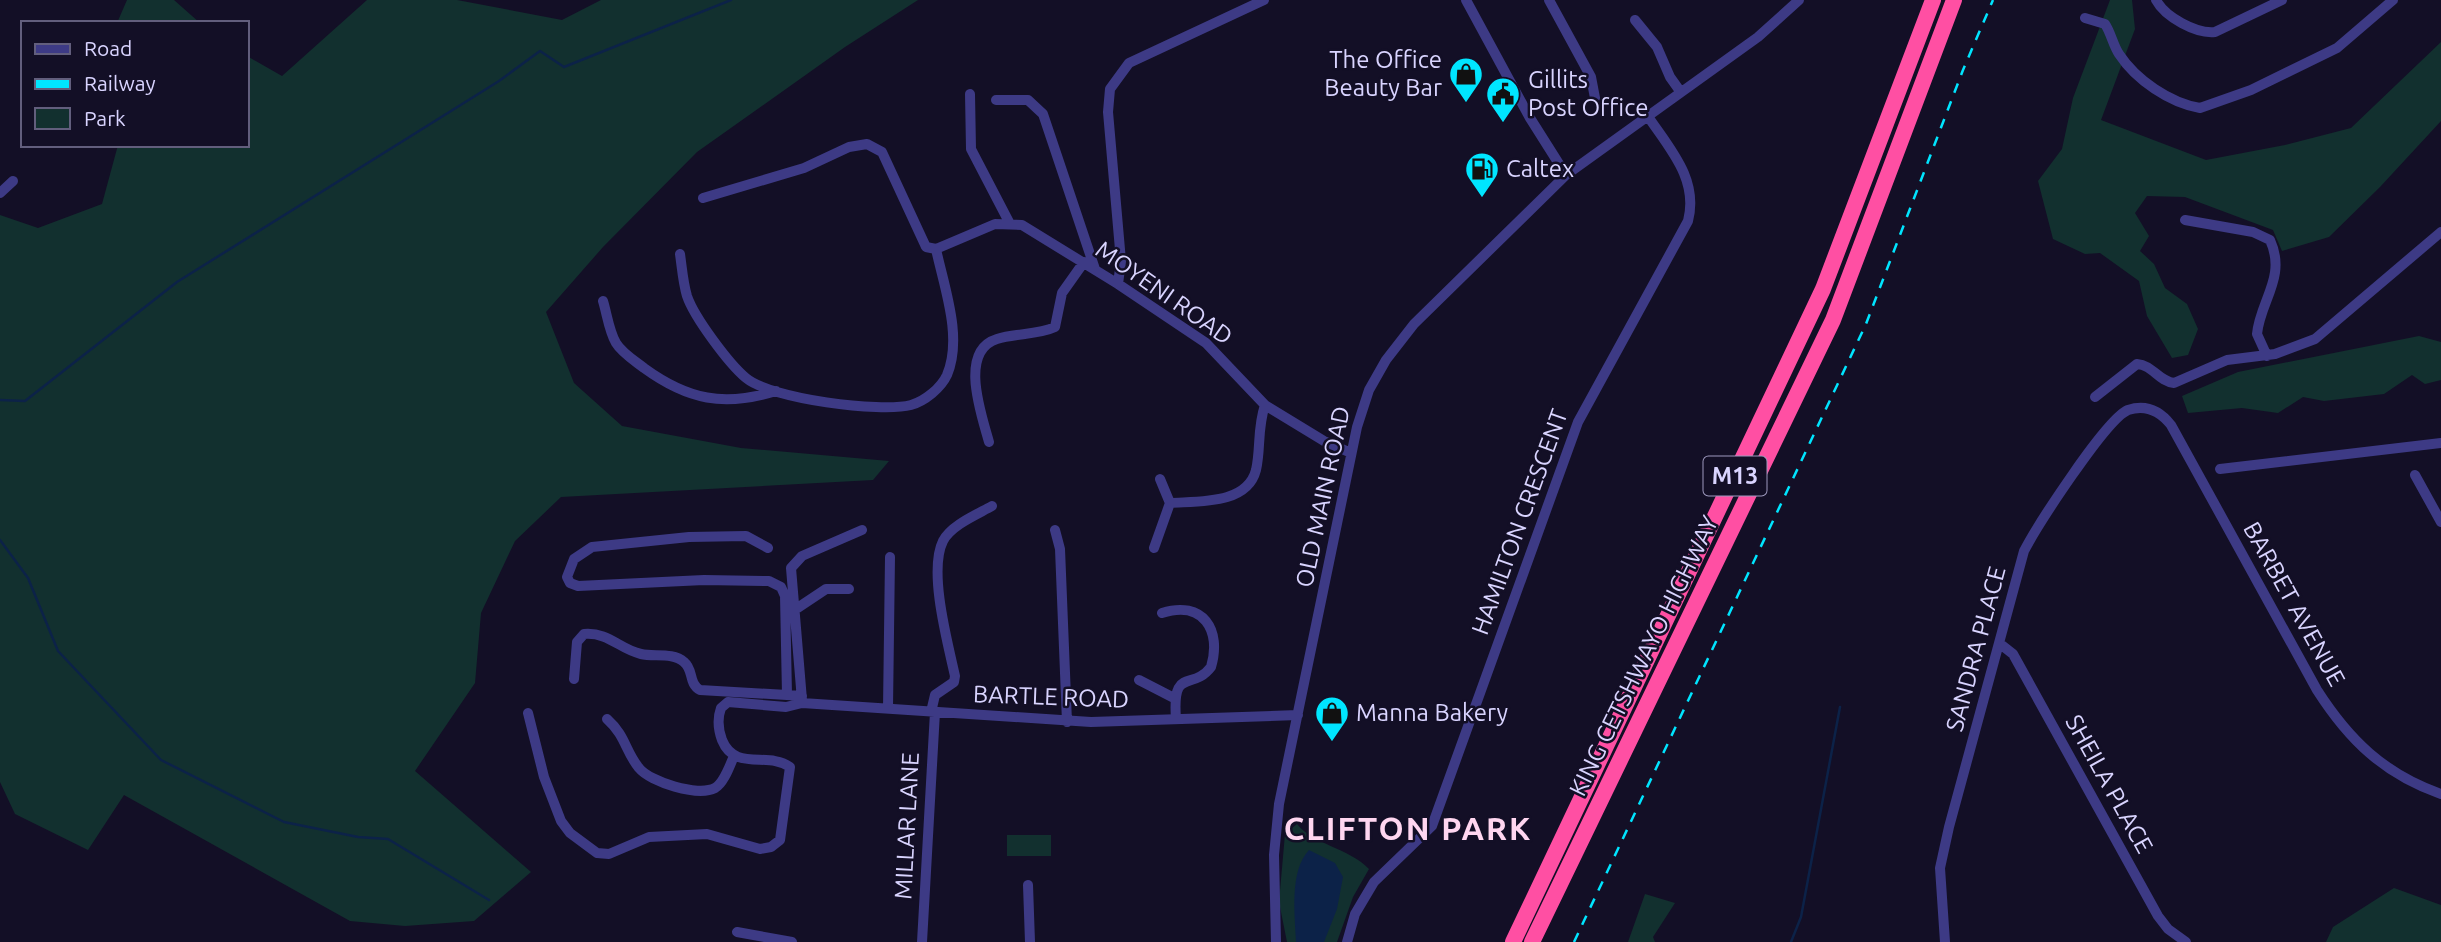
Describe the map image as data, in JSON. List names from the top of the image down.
{
  "streets": {
    "highway": ["M13", "KING CETSHWAYO HIGHWAY"],
    "street": [
      "MOYENI ROAD",
      "OLD MAIN ROAD",
      "HAMILTON CRESCENT",
      "BARBET AVENUE",
      "SANDRA PLACE",
      "BARTLE ROAD",
      "SHEILA PLACE",
      "MILLAR LANE"
    ]
  },
  "crossings": [
    ["MOYENI ROAD", "OLD MAIN ROAD"],
    ["OLD MAIN ROAD", "HAMILTON CRESCENT"],
    ["OLD MAIN ROAD", "BARTLE ROAD"],
    ["BARBET AVENUE", "SANDRA PLACE"],
    ["SANDRA PLACE", "SHEILA PLACE"],
    ["BARTLE ROAD", "MILLAR LANE"]
  ],
  "districts": ["CLIFTON PARK"],
  "places": {
    "shop": ["The Office Beauty Bar", "Manna Bakery"],
    "public building": ["Gillits Post Office"],
    "fuel station": ["Caltex"]
  },
  "legend": ["Road", "Railway", "Park"]
}
